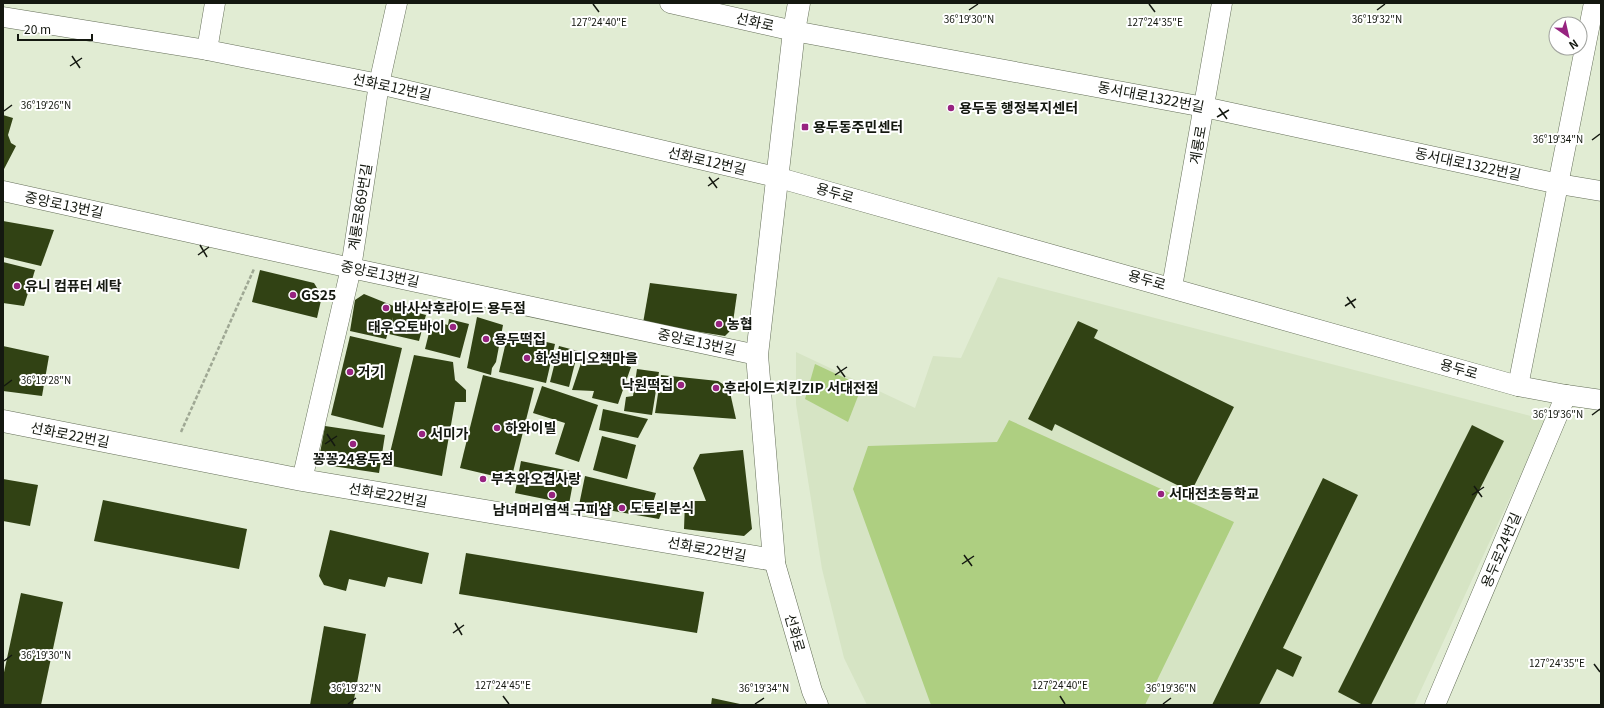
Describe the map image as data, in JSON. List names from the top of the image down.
{
  "streets": {
    "street": [
      "선화로",
      "선화로12번길",
      "동서대로1322번길",
      "계룡로",
      "용두로",
      "중앙로13번길",
      "계룡로869번길",
      "선화로22번길",
      "용두로24번길"
    ]
  },
  "crossings": [
    ["선화로", "동서대로1322번길"],
    ["선화로", "선화로22번길"],
    ["선화로12번길", "용두로"],
    ["선화로12번길", "계룡로869번길"],
    ["동서대로1322번길", "계룡로"],
    ["계룡로", "용두로"],
    ["용두로", "용두로24번길"],
    ["중앙로13번길", "계룡로869번길"],
    ["계룡로869번길", "선화로22번길"]
  ],
  "places": {
    "other": [
      "용두동 행정복지센터",
      "유니 컴퓨터 세탁",
      "GS25",
      "바사삭후라이드 용두점",
      "농협",
      "태우오토바이",
      "용두떡집",
      "화성비디오책마을",
      "거기",
      "낙원떡집",
      "후라이드치킨ZIP 서대전점",
      "하와이빌",
      "서미가",
      "꽁꽁24용두점",
      "부추와오겹사랑",
      "서대전초등학교",
      "남녀머리염색 구피샵",
      "도토리분식"
    ],
    "transit": ["용두동주민센터"]
  },
  "scale_bar": "20 m",
  "north": "bottom right",
  "coordinates": [
    "36°19'30\"N",
    "36°19'32\"N",
    "127°24'40\"E",
    "127°24'35\"E",
    "36°19'26\"N",
    "36°19'34\"N",
    "36°19'28\"N",
    "36°19'36\"N",
    "127°24'45\"E"
  ]
}
